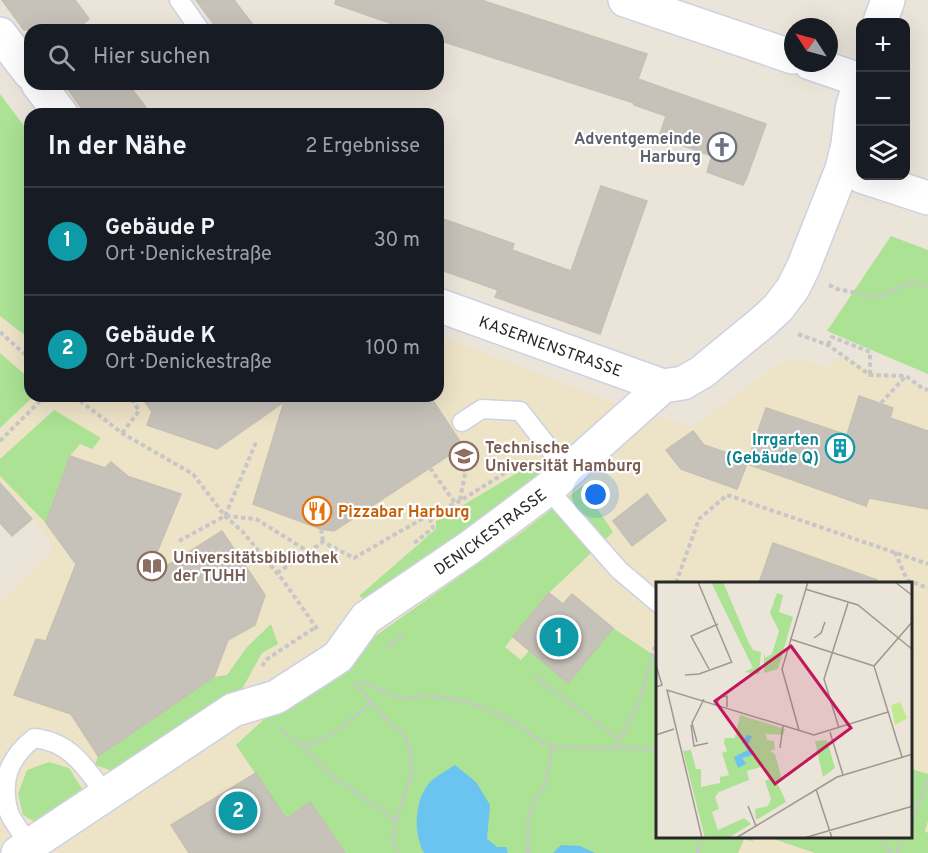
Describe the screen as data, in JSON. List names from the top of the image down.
{
  "streets": {
    "street": ["KASERNENSTRASSE", "DENICKESTRASSE"]
  },
  "crossings": [
    ["KASERNENSTRASSE", "DENICKESTRASSE"]
  ],
  "places": {
    "church": ["Adventgemeinde Harburg"],
    "building": ["Irrgarten (Gebäude Q)"],
    "school or university": ["Technische Universität Hamburg"],
    "restaurant": ["Pizzabar Harburg"],
    "library": ["Universitätsbibliothek der TUHH"]
  },
  "north": "top left",
  "page": {
    "map_buttons": ["+", "−"],
    "search": "Hier suchen",
    "heading": ["In der Nähe", "2 Ergebnisse"],
    "list": [
      {
        "mark": "1",
        "name": "Gebäude P",
        "note": "Ort · Denickestraße",
        "value": "30 m"
      },
      {
        "mark": "2",
        "name": "Gebäude K",
        "note": "Ort · Denickestraße",
        "value": "100 m"
      }
    ],
    "pins": ["1", "2"]
  }
}
